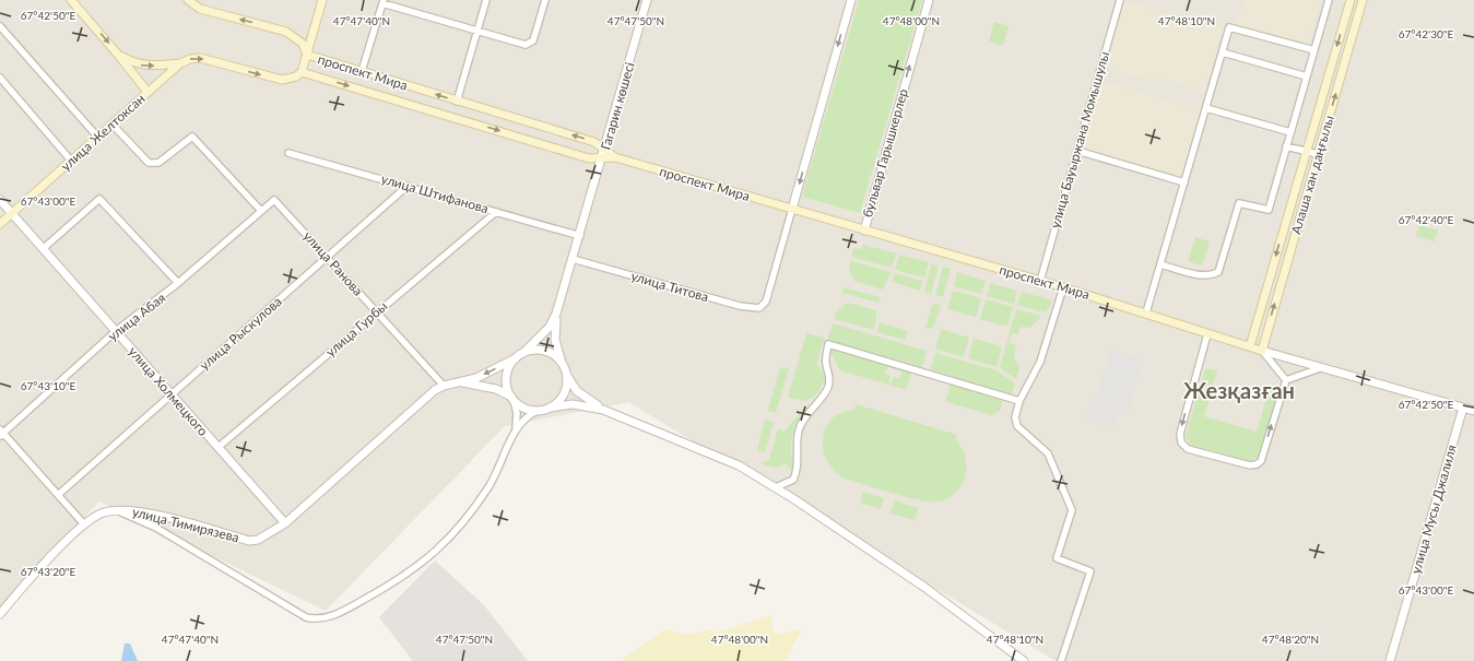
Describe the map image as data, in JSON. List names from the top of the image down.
{
  "streets": {
    "main road": ["проспект Мира", "улица Желтоксан", "Алаша хан даңғылы"],
    "street": [
      "Гагарин көшесі",
      "улица Бауыржана Момышулы",
      "бульвар Гарышкерлер",
      "улица Штифанова",
      "улица Ранова",
      "улица Титова",
      "улица Абая",
      "улица Гурбы",
      "улица Рыскулова",
      "улица Холмецкого",
      "улица Мусы Джалиля",
      "улица Тимирязева"
    ]
  },
  "crossings": [
    ["проспект Мира", "Гагарин көшесі"],
    ["проспект Мира", "улица Желтоксан"],
    ["проспект Мира", "улица Бауыржана Момышулы"],
    ["проспект Мира", "бульвар Гарышкерлер"],
    ["проспект Мира", "Алаша хан даңғылы"],
    ["проспект Мира", "улица Титова"],
    ["проспект Мира", "улица Мусы Джалиля"],
    ["Гагарин көшесі", "улица Штифанова"],
    ["Гагарин көшесі", "улица Титова"],
    ["улица Желтоксан", "улица Холмецкого"],
    ["улица Штифанова", "улица Гурбы"],
    ["улица Штифанова", "улица Рыскулова"],
    ["улица Ранова", "улица Абая"],
    ["улица Ранова", "улица Гурбы"],
    ["улица Ранова", "улица Рыскулова"],
    ["улица Ранова", "улица Тимирязева"],
    ["улица Абая", "улица Холмецкого"],
    ["улица Гурбы", "улица Холмецкого"],
    ["улица Рыскулова", "улица Холмецкого"],
    ["улица Холмецкого", "улица Тимирязева"]
  ],
  "one_way": ["бульвар Гарышкерлер"],
  "districts": ["Жезқазған"],
  "coordinates": [
    "67°42'50\"E",
    "47°47'40\"N",
    "47°47'50\"N",
    "47°48'00\"N",
    "47°48'10\"N",
    "67°42'30\"E",
    "67°43'00\"E",
    "67°42'40\"E",
    "67°43'10\"E",
    "67°43'20\"E",
    "47°48'20\"N"
  ]
}
